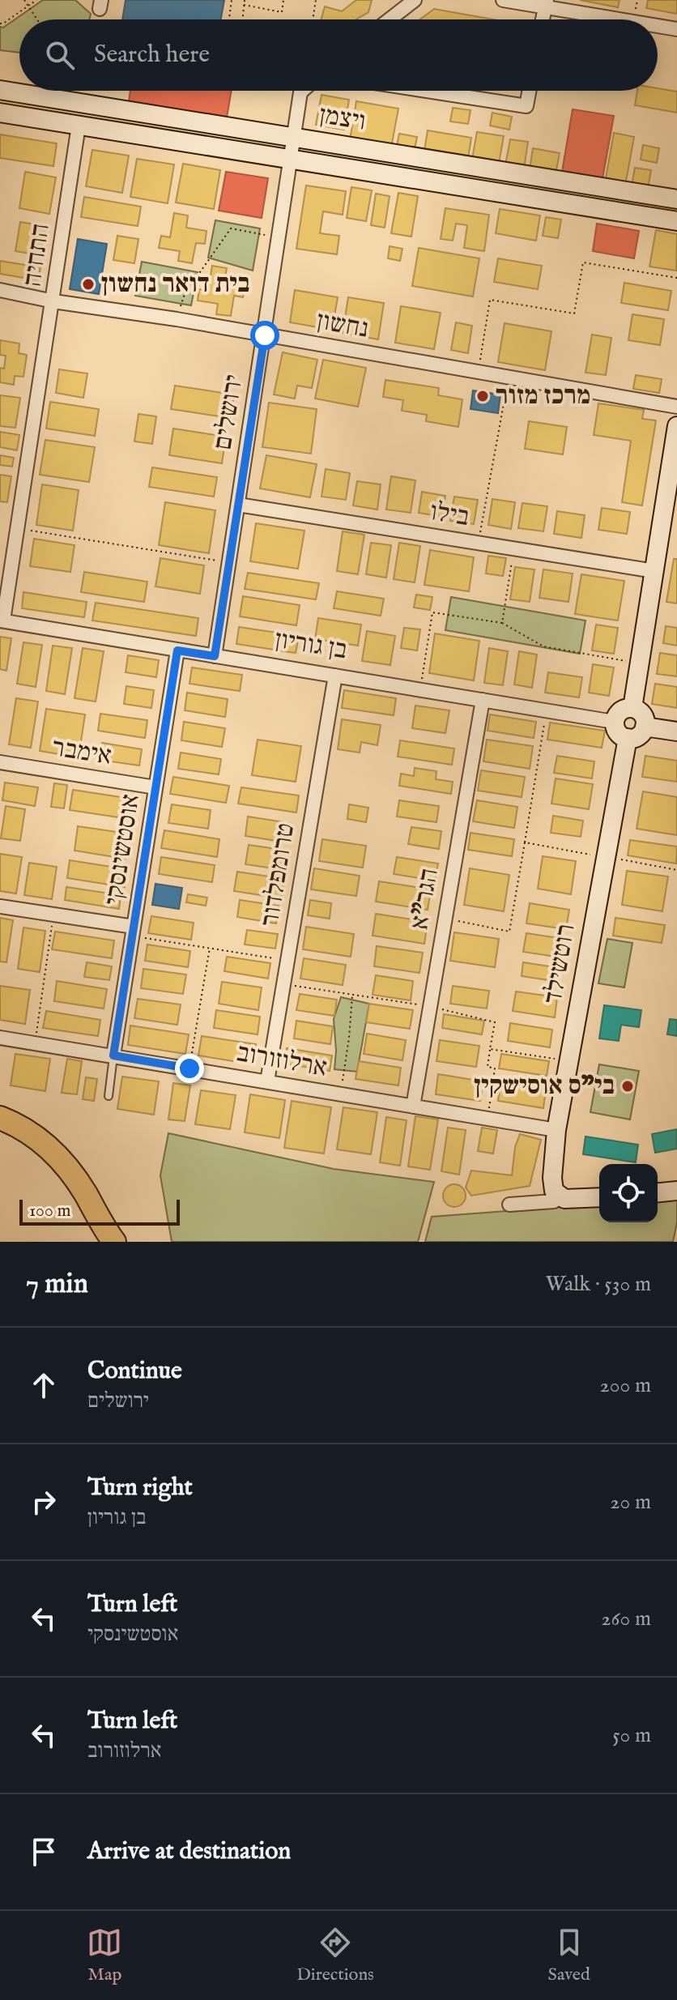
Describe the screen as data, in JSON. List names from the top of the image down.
{
  "streets": {
    "main road": ["ויצמן", "רוטשילד"],
    "street": [
      "התחיה",
      "נחשון",
      "ירושלים",
      "בילו",
      "בן גוריון",
      "אימבר",
      "אוסטשינסקי",
      "טרומפלדור",
      "הגר\"א",
      "ארלוזורוב"
    ]
  },
  "crossings": [
    ["ויצמן", "התחיה"],
    ["ויצמן", "ירושלים"],
    ["התחיה", "נחשון"],
    ["התחיה", "בן גוריון"],
    ["נחשון", "ירושלים"],
    ["ירושלים", "בילו"],
    ["ירושלים", "בן גוריון"],
    ["בן גוריון", "אוסטשינסקי"],
    ["בן גוריון", "טרומפלדור"],
    ["בן גוריון", "הגר\"א"],
    ["בן גוריון", "רוטשילד"],
    ["אימבר", "אוסטשינסקי"],
    ["אוסטשינסקי", "ארלוזורוב"],
    ["טרומפלדור", "ארלוזורוב"],
    ["הגר\"א", "ארלוזורוב"],
    ["רוטשילד", "ארלוזורוב"]
  ],
  "places": ["בית דואר נחשון", "מרכז מזור", "בי\"ס אוסישקין"],
  "scale_bar": "100 m",
  "page": {
    "search": "Search here",
    "scale": "100 m",
    "heading": ["7 min", "Walk · 530 m"],
    "list": [
      ["Continue", "ירושלים", "200 m"],
      ["Turn right", "בן גוריון", "20 m"],
      ["Turn left", "אוסטשינסקי", "260 m"],
      ["Turn left", "ארלוזורוב", "50 m"],
      "Arrive at destination"
    ],
    "nav": ["Map", "Directions", "Saved"]
  }
}
